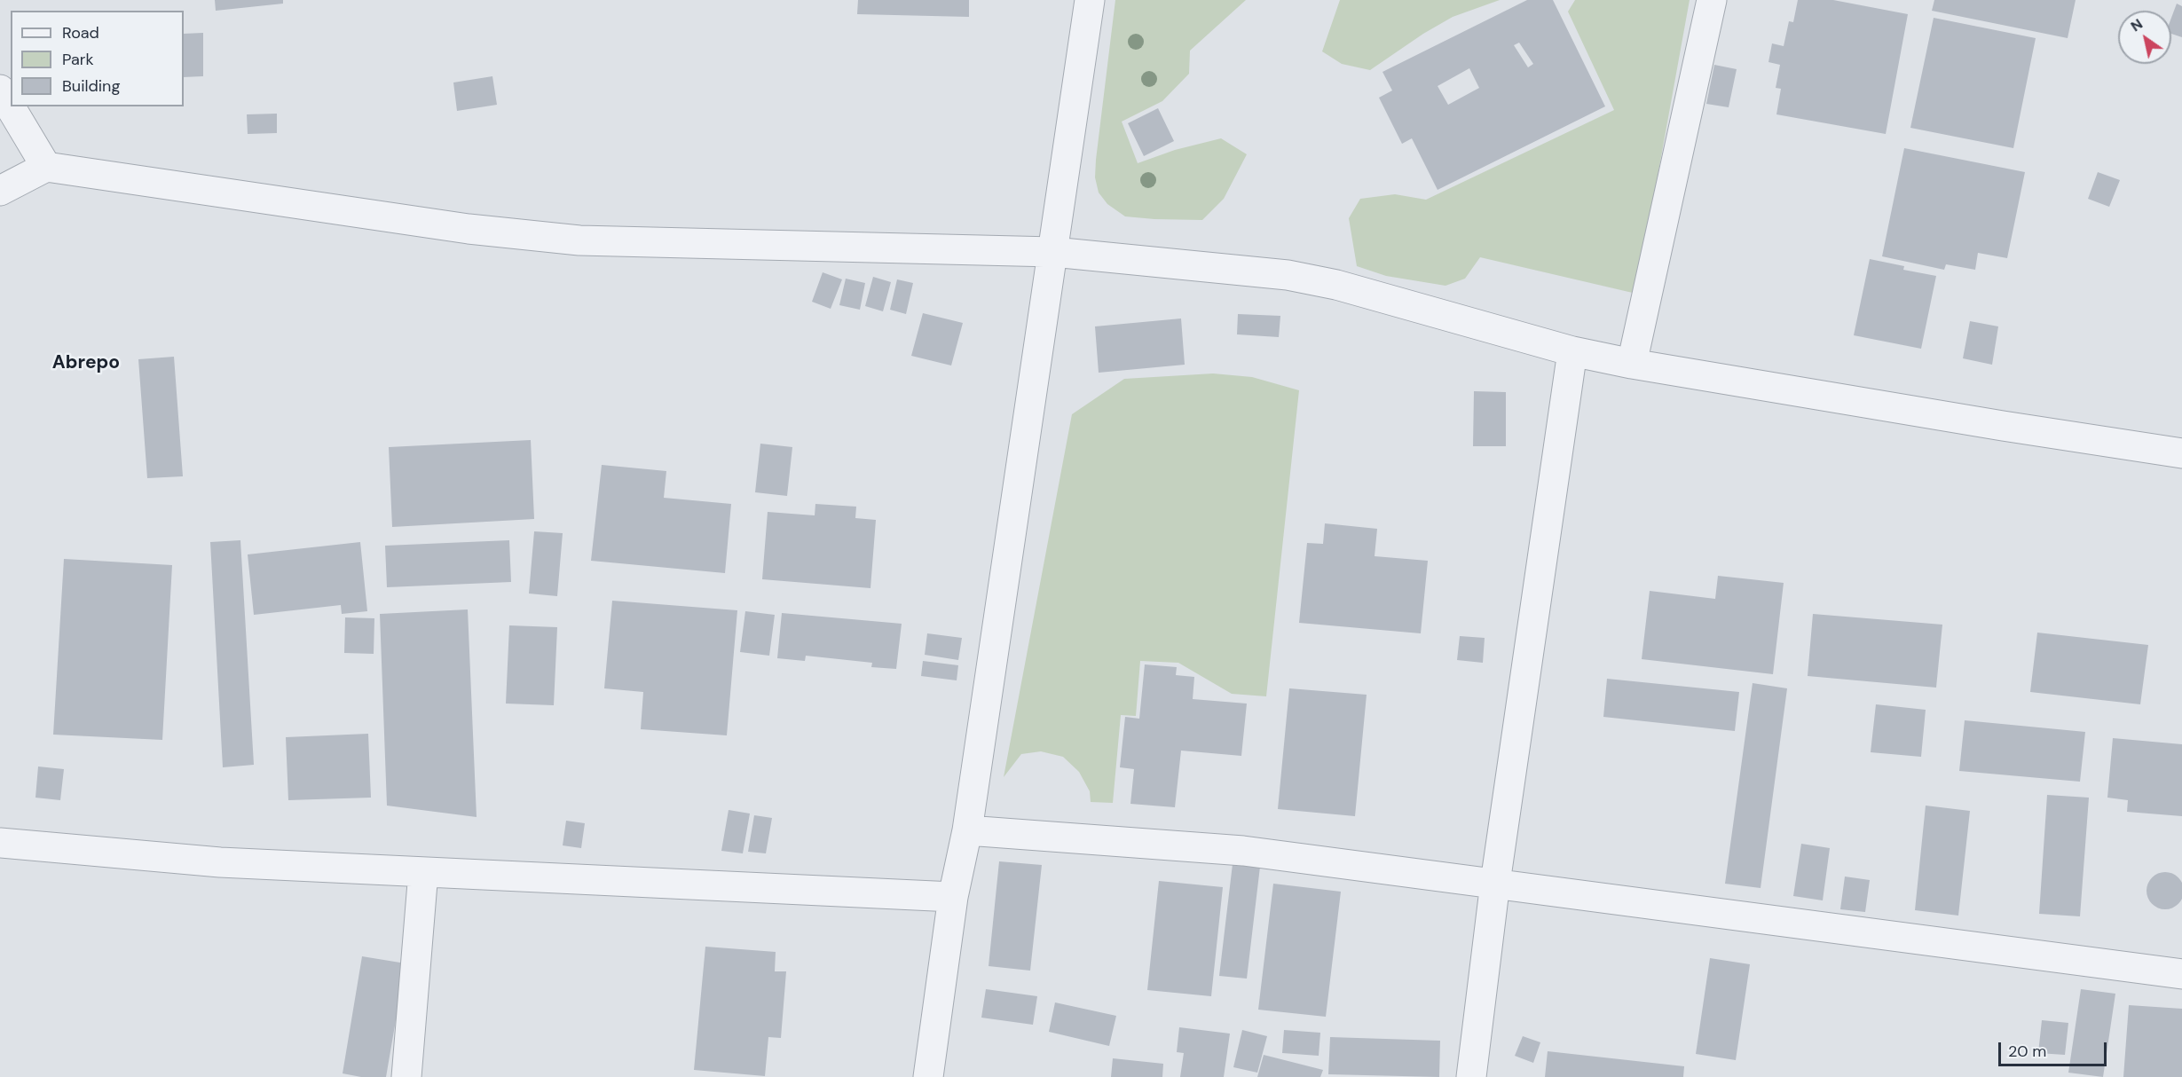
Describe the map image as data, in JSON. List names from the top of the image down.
{
  "districts": ["Abrepo"],
  "legend": ["Road", "Park", "Building"],
  "scale_bar": "20 m",
  "north": "top left"
}
